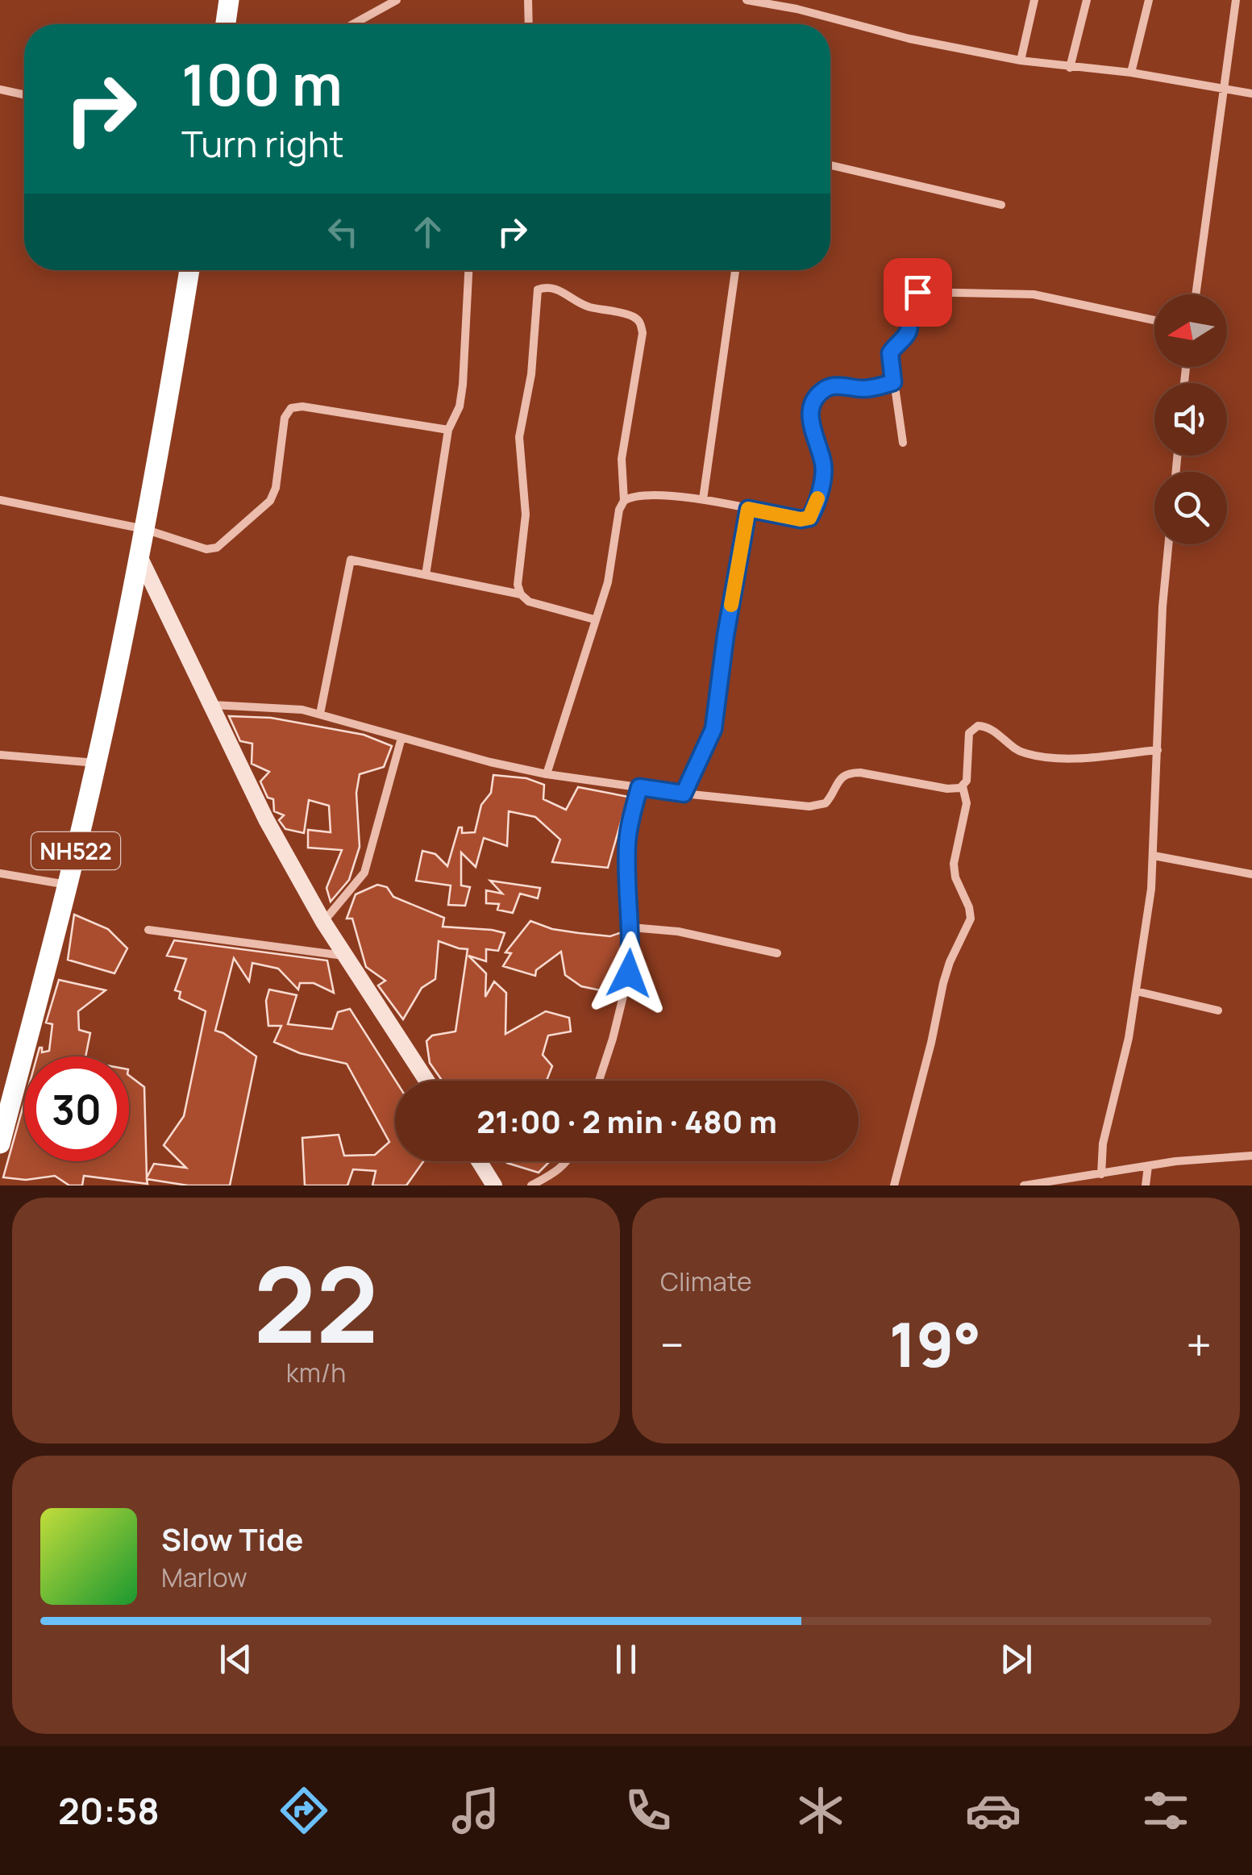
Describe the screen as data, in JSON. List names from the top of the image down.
{
  "streets": {
    "highway": ["NH522"]
  },
  "north": "left",
  "page": {
    "turn": ["100 m", "Turn right"],
    "limit": "30",
    "trip": "21:00 · 2 min · 480 m",
    "tile": [
      ["22", "km/h"],
      "Climate"
    ],
    "heat": ["−", "19°", "+"],
    "song": ["Slow Tide", "Marlow"],
    "tabs": "20:58"
  }
}
